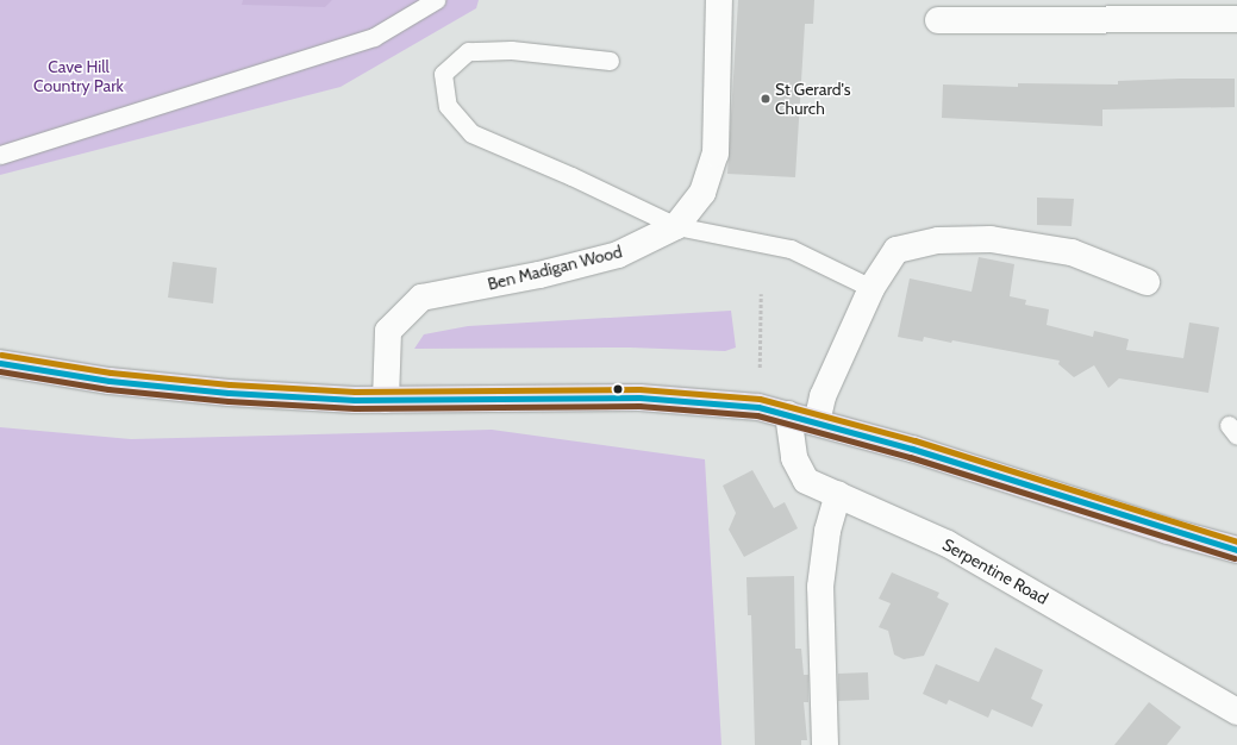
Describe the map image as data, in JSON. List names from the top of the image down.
{
  "streets": {
    "street": ["Ben Madigan Wood", "Serpentine Road"]
  },
  "parks": ["Cave Hill Country Park"],
  "places": ["St Gerard's Church"]
}
